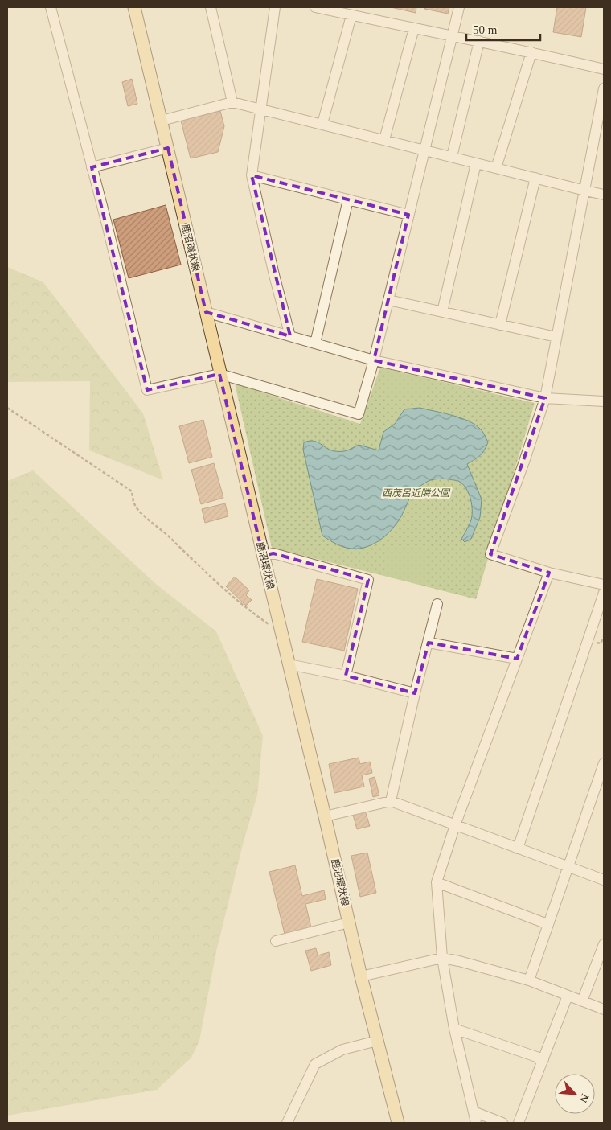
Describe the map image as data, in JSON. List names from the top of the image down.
{
  "streets": {
    "main road": ["鹿沼環状線"]
  },
  "parks": ["西茂呂近隣公園"],
  "scale_bar": "50 m",
  "north": "bottom right"
}
